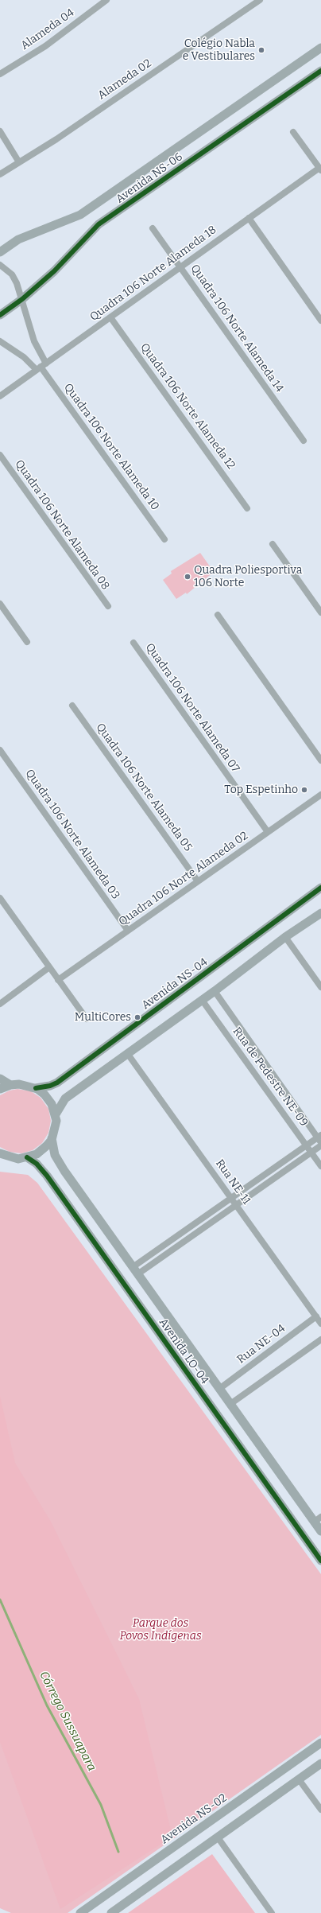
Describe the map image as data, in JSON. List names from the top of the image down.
{
  "streets": {
    "street": [
      "Alameda 04",
      "Alameda 02",
      "Avenida NS-06",
      "Quadra 106 Norte Alameda 18",
      "Quadra 106 Norte Alameda 14",
      "Quadra 106 Norte Alameda 12",
      "Quadra 106 Norte Alameda 10",
      "Quadra 106 Norte Alameda 08",
      "Quadra 106 Norte Alameda 07",
      "Quadra 106 Norte Alameda 05",
      "Quadra 106 Norte Alameda 03",
      "Quadra 106 Norte Alameda 02",
      "Avenida NS-04",
      "Rua de Pedestre NE-09",
      "Rua NE-11",
      "Rua NE-04",
      "Avenida LO-04",
      "Avenida NS-02"
    ]
  },
  "crossings": [
    ["Quadra 106 Norte Alameda 18", "Quadra 106 Norte Alameda 14"],
    ["Quadra 106 Norte Alameda 18", "Quadra 106 Norte Alameda 12"],
    ["Quadra 106 Norte Alameda 18", "Quadra 106 Norte Alameda 10"],
    ["Quadra 106 Norte Alameda 07", "Quadra 106 Norte Alameda 02"],
    ["Quadra 106 Norte Alameda 05", "Quadra 106 Norte Alameda 02"],
    ["Quadra 106 Norte Alameda 03", "Quadra 106 Norte Alameda 02"],
    ["Avenida NS-04", "Rua de Pedestre NE-09"],
    ["Avenida NS-04", "Rua NE-11"],
    ["Avenida NS-04", "Avenida LO-04"],
    ["Rua NE-11", "Rua NE-04"],
    ["Rua NE-04", "Avenida LO-04"]
  ],
  "water": ["Córrego Sussuapara"],
  "parks": ["Parque dos Povos Indígenas"],
  "places": [
    "Colégio Nabla e Vestibulares",
    "Quadra Poliesportiva 106 Norte",
    "Top Espetinho",
    "MultiCores"
  ]
}
